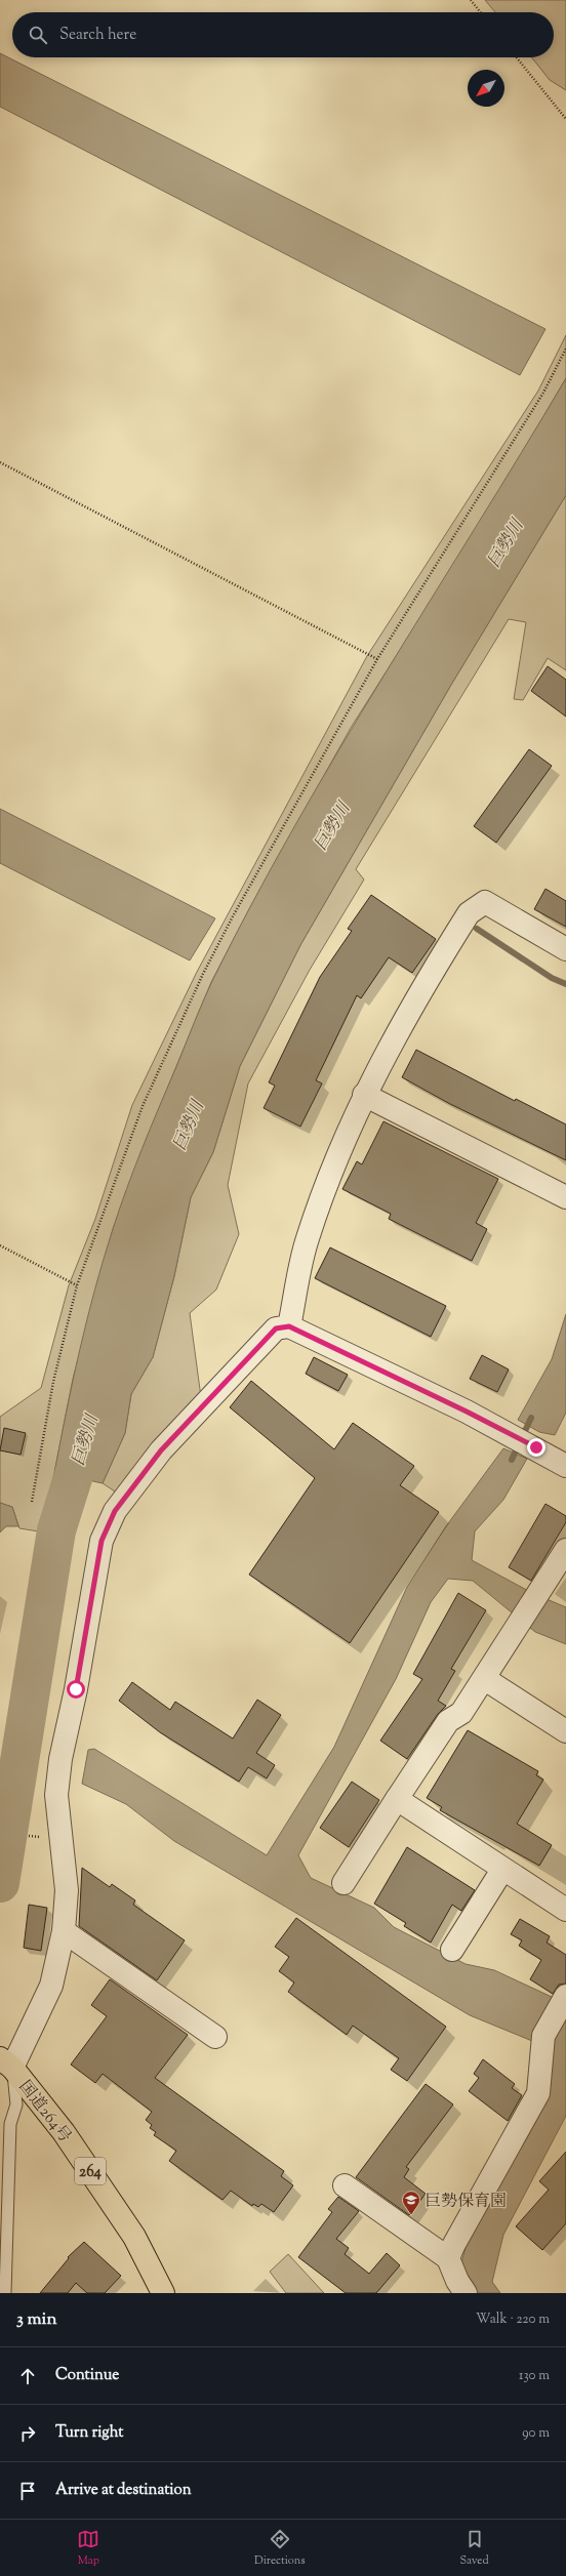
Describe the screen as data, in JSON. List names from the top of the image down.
{
  "streets": {
    "highway": ["国道264号", "264"]
  },
  "water": ["巨勢川"],
  "places": {
    "school or university": ["巨勢保育園"]
  },
  "north": "bottom left",
  "page": {
    "search": "Search here",
    "heading": ["3 min", "Walk · 220 m"],
    "list": [
      ["Continue", "130 m"],
      ["Turn right", "90 m"],
      "Arrive at destination"
    ],
    "nav": ["Map", "Directions", "Saved"]
  }
}
